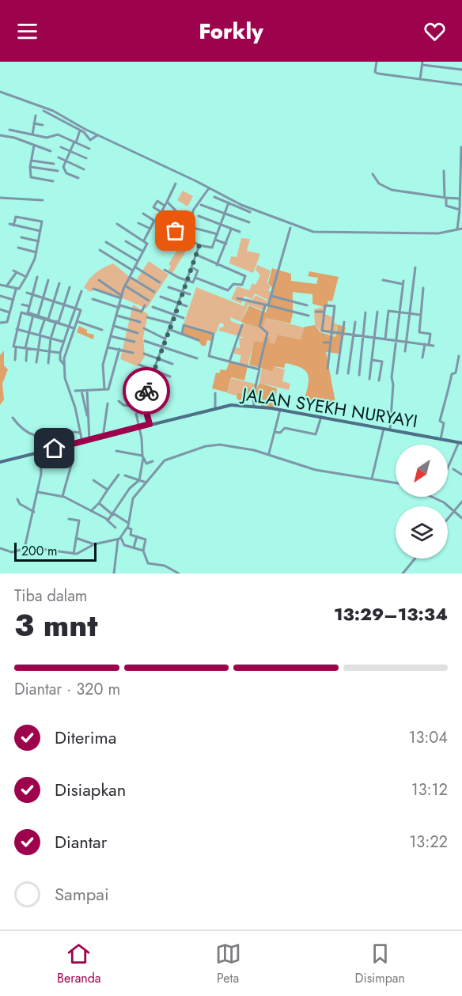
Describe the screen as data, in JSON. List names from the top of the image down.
{
  "streets": {
    "main road": ["JALAN SYEKH NURYAYI"]
  },
  "scale_bar": "200 m",
  "north": "bottom left",
  "page": {
    "header": "Forkly",
    "scale": "200 m",
    "heading": ["3 mnt", "Tiba dalam", "13:29–13:34"],
    "bar": "Diantar · 320 m",
    "list": [
      ["Diterima", "13:04"],
      ["Disiapkan", "13:12"],
      ["Diantar", "13:22"],
      "Sampai"
    ],
    "tabs": ["Beranda", "Peta", "Disimpan"]
  }
}
